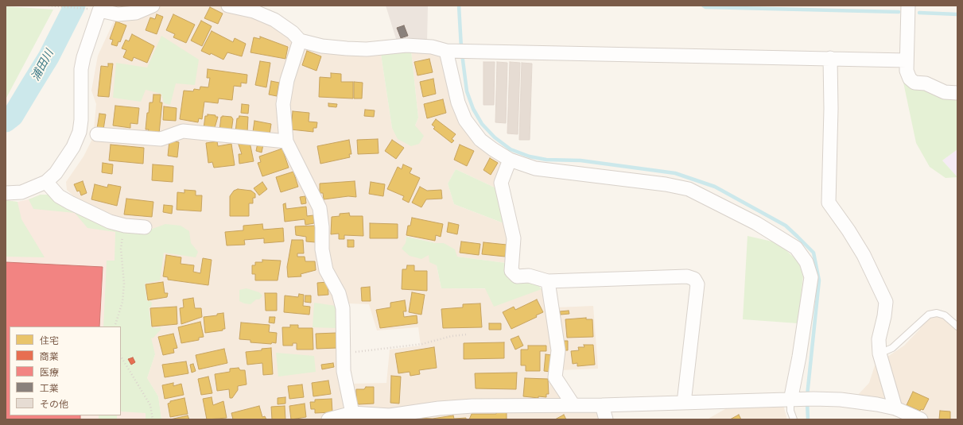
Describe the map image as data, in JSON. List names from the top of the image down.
{
  "water": ["浦田川"],
  "legend": [
    "住宅",
    "商業",
    "医療",
    "工業",
    "その他"
  ]
}
